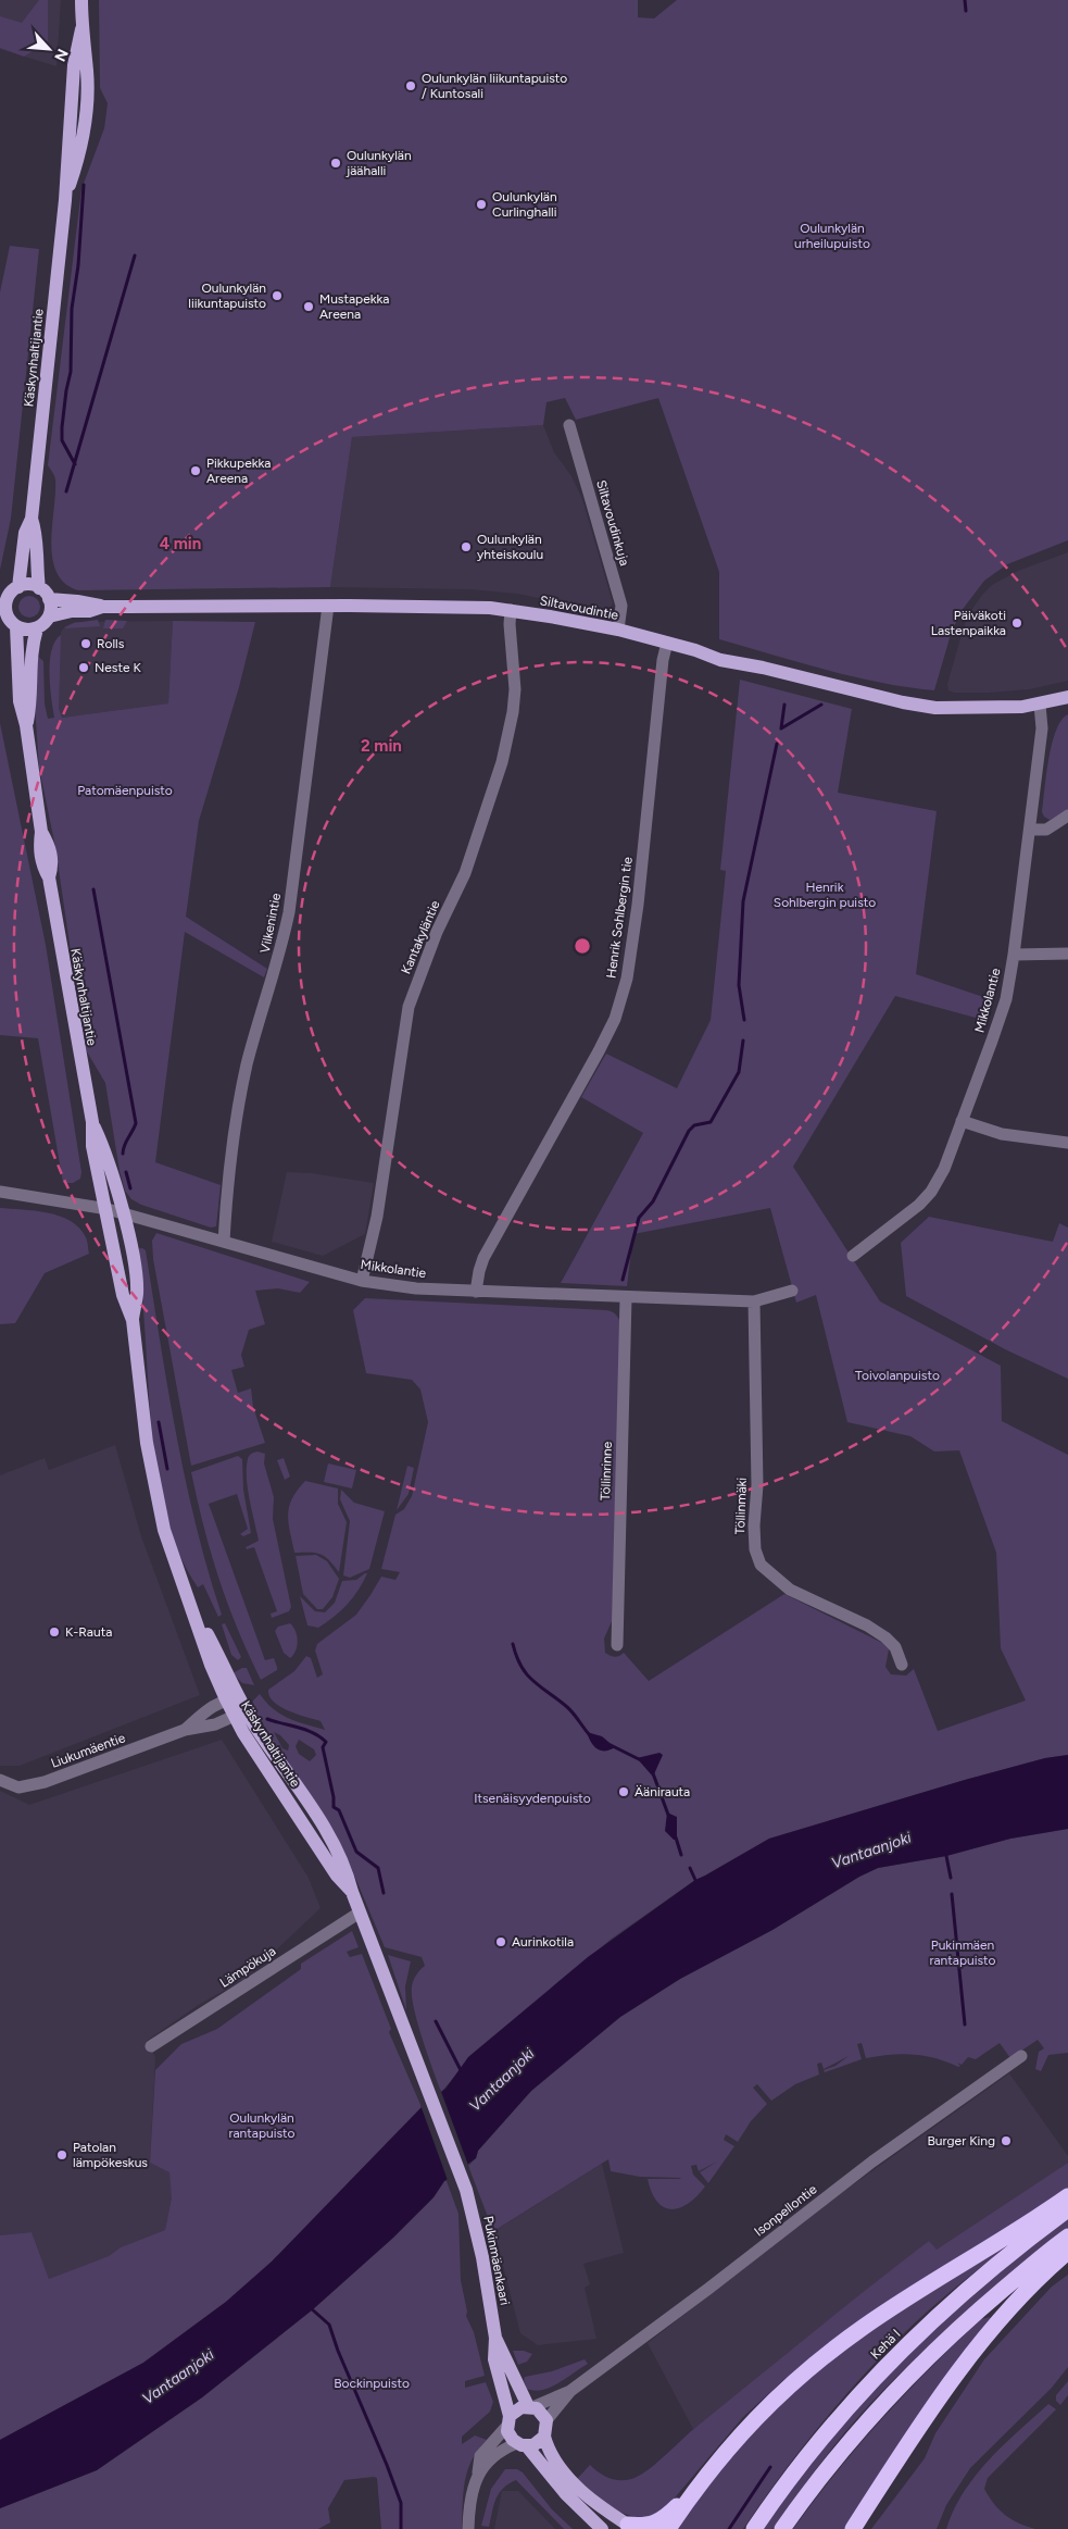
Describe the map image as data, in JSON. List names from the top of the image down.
{
  "streets": {
    "highway": ["Kehä I"],
    "main road": ["Käskynhaltijantie", "Siltavoudintie", "Pukinmäenkaari"],
    "street": [
      "Siltavoudinkuja",
      "Henrik Sohlbergin tie",
      "Vilkenintie",
      "Kantakyläntie",
      "Mikkolantie",
      "Töllinrinne",
      "Töllinmäki",
      "Liukumäentie",
      "Lämpökuja",
      "Isonpellontie"
    ]
  },
  "crossings": [
    ["Käskynhaltijantie", "Siltavoudintie"],
    ["Käskynhaltijantie", "Mikkolantie"],
    ["Käskynhaltijantie", "Liukumäentie"],
    ["Käskynhaltijantie", "Lämpökuja"],
    ["Käskynhaltijantie", "Pukinmäenkaari"],
    ["Siltavoudinkuja", "Siltavoudintie"],
    ["Siltavoudintie", "Henrik Sohlbergin tie"],
    ["Siltavoudintie", "Vilkenintie"],
    ["Siltavoudintie", "Kantakyläntie"],
    ["Siltavoudintie", "Mikkolantie"],
    ["Henrik Sohlbergin tie", "Mikkolantie"],
    ["Vilkenintie", "Mikkolantie"],
    ["Kantakyläntie", "Mikkolantie"],
    ["Mikkolantie", "Töllinrinne"],
    ["Mikkolantie", "Töllinmäki"],
    ["Isonpellontie", "Pukinmäenkaari"]
  ],
  "water": ["Vantaanjoki"],
  "parks": [
    "Oulunkylän urheilupuisto",
    "Patomäenpuisto",
    "Henrik Sohlbergin puisto",
    "Toivolanpuisto",
    "Itsenäisyydenpuisto",
    "Pukinmäen rantapuisto",
    "Oulunkylän rantapuisto",
    "Bockinpuisto"
  ],
  "places": [
    "Oulunkylän liikuntapuisto / Kuntosali",
    "Oulunkylän jäähalli",
    "Oulunkylän Curlinghalli",
    "Oulunkylän liikuntapuisto",
    "Mustapekka Areena",
    "Pikkupekka Areena",
    "Oulunkylän yhteiskoulu",
    "Päiväkoti Lastenpaikka",
    "Rolls",
    "Neste K",
    "K-Rauta",
    "Äänirauta",
    "Aurinkotila",
    "Burger King",
    "Patolan lämpökeskus"
  ],
  "north": "bottom right",
  "rings": ["4 min", "2 min"]
}
